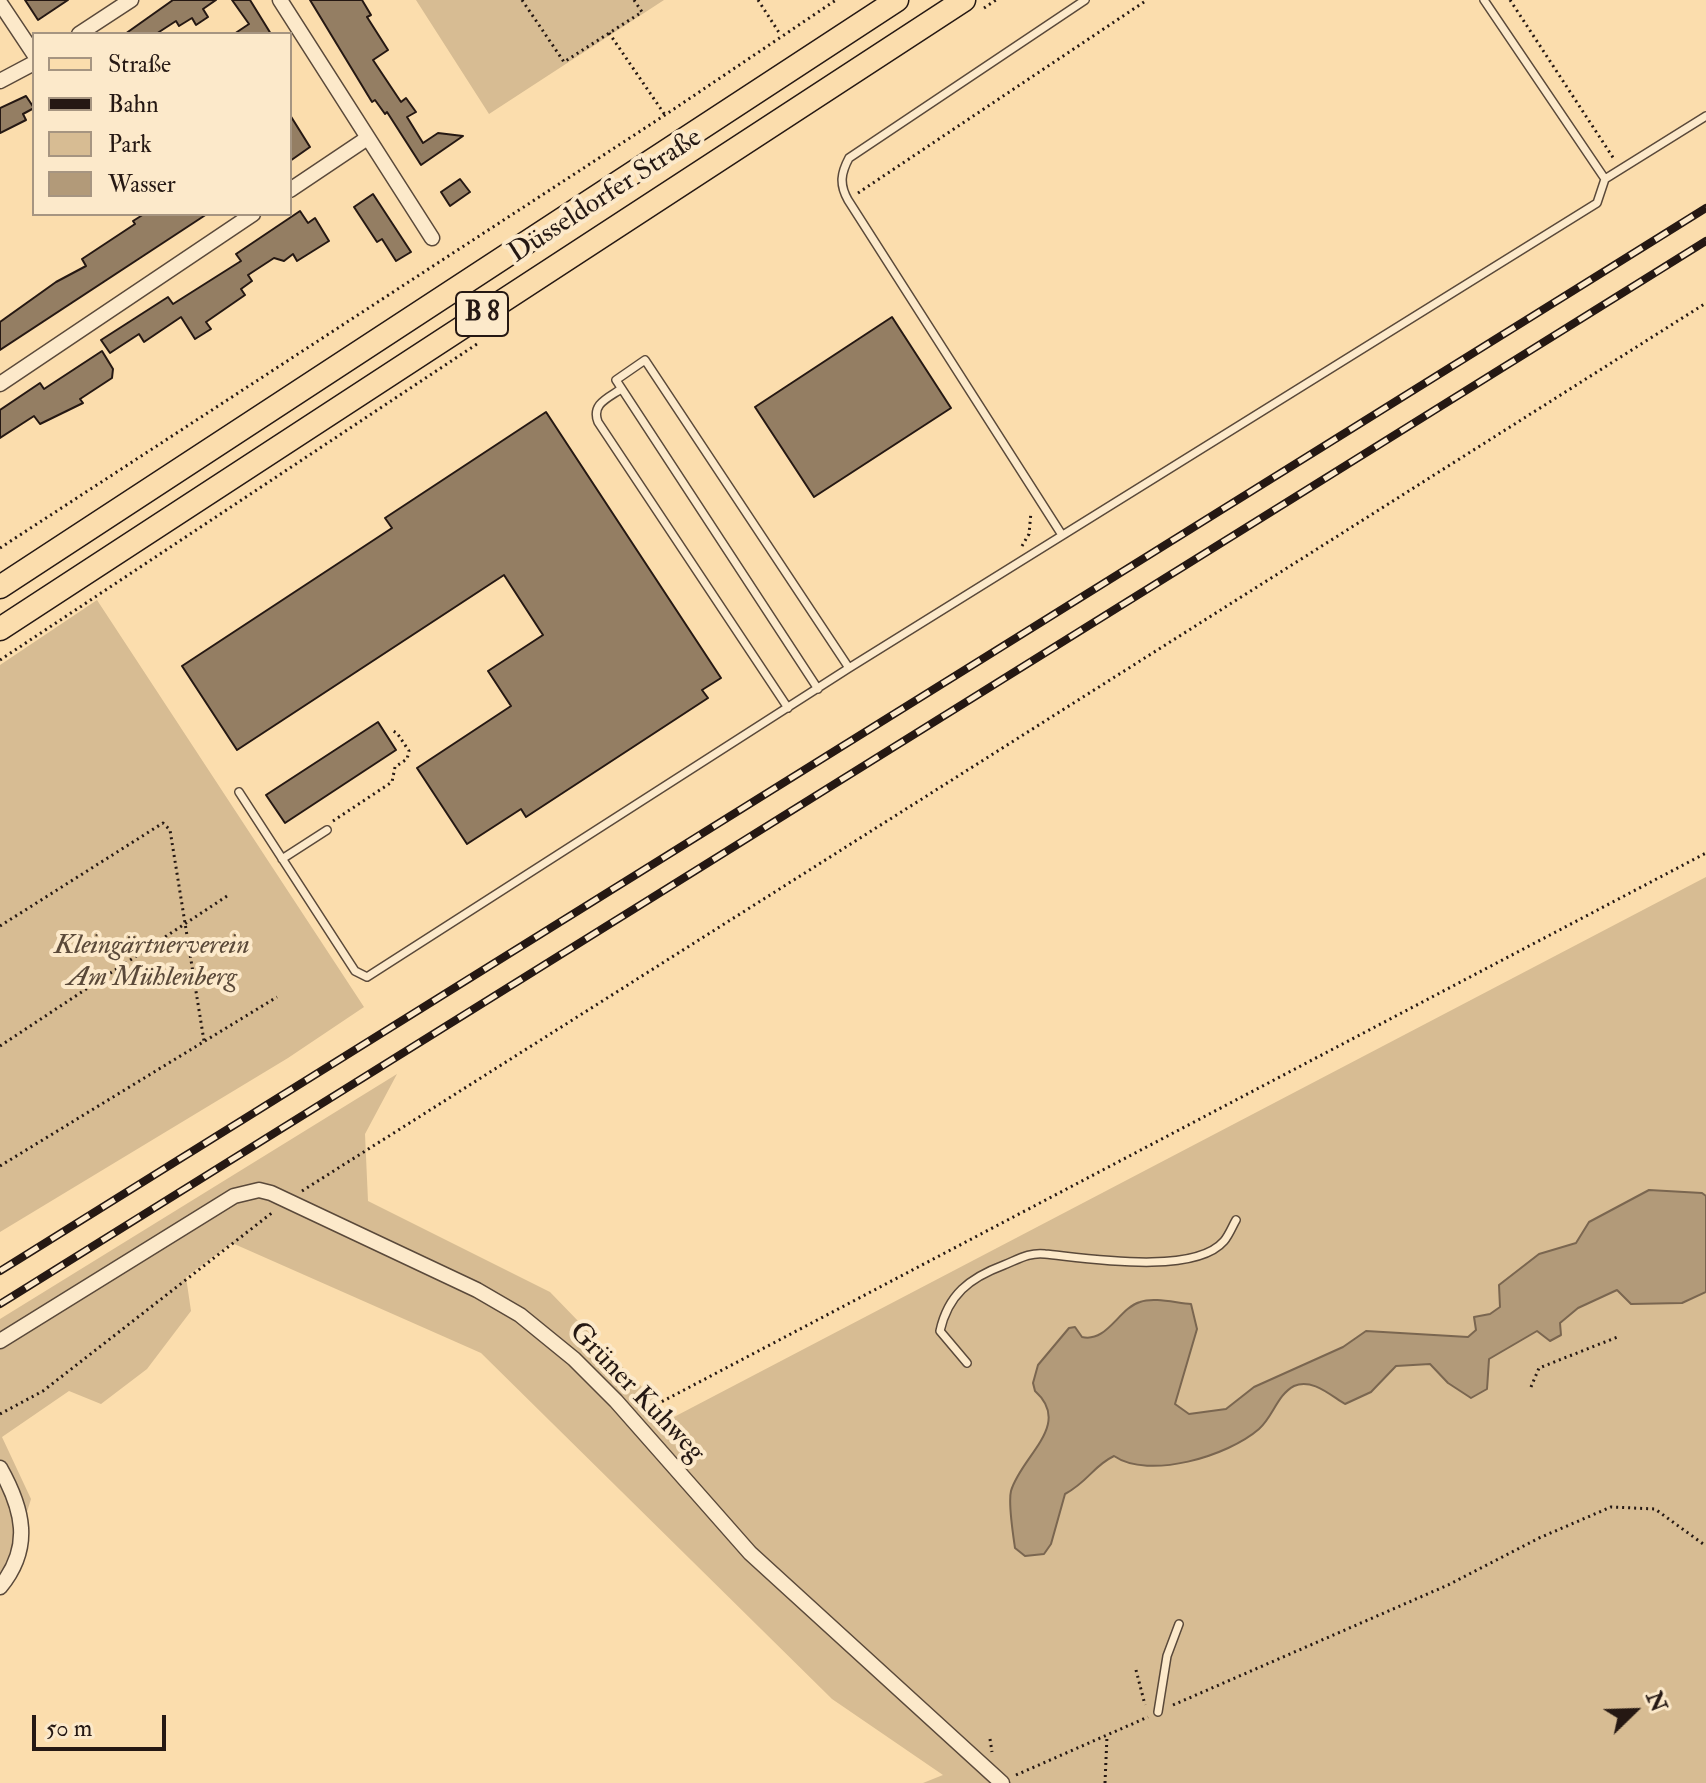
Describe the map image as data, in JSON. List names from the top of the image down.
{
  "streets": {
    "main road": ["Düsseldorfer Straße", "B 8"],
    "street": ["Grüner Kuhweg"]
  },
  "parks": ["Kleingärtnerverein Am Mühlenberg"],
  "legend": [
    "Straße",
    "Bahn",
    "Park",
    "Wasser"
  ],
  "scale_bar": "50 m",
  "north": "top right"
}
